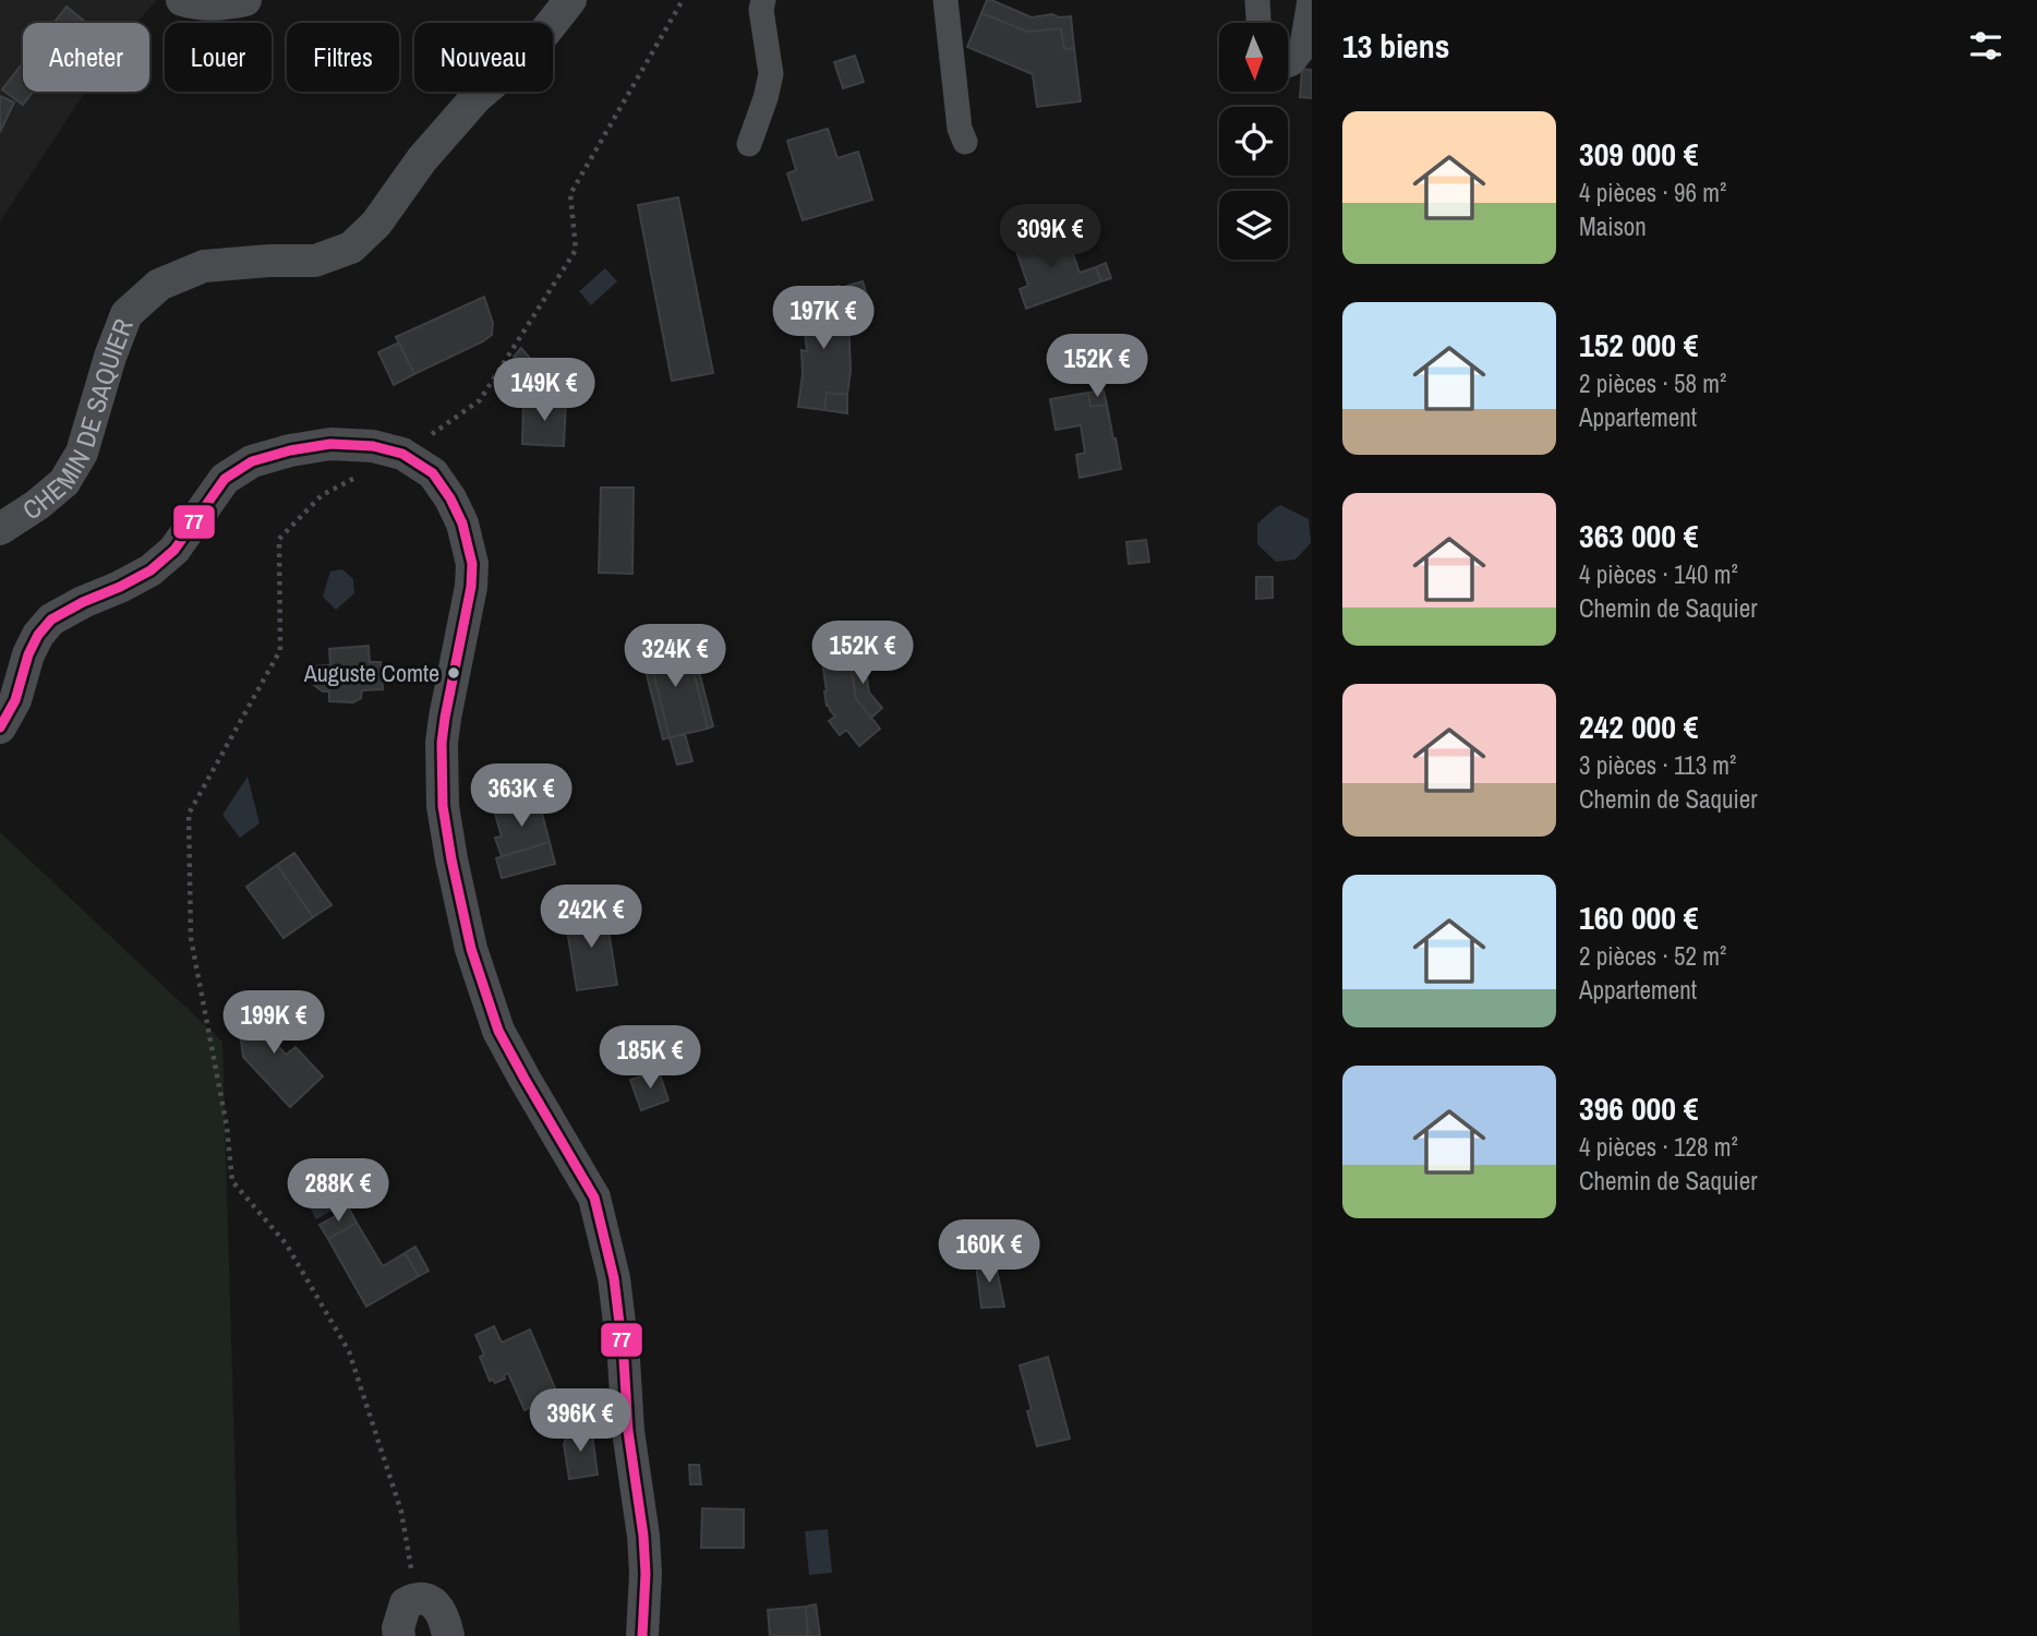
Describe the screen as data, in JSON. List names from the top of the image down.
{
  "streets": {
    "street": ["CHEMIN DE SAQUIER"]
  },
  "places": ["Auguste Comte"],
  "lines": ["transit line 77"],
  "north": "bottom",
  "page": {
    "heading": "13 biens",
    "chip": [
      "Acheter",
      "Louer",
      "Filtres",
      "Nouveau"
    ],
    "list": [
      {
        "name": "309 000 €",
        "note": "4 pièces · 96 m² · Maison"
      },
      {
        "name": "152 000 €",
        "note": "2 pièces · 58 m² · Appartement"
      },
      {
        "name": "363 000 €",
        "note": "4 pièces · 140 m² · Chemin de Saquier"
      },
      {
        "name": "242 000 €",
        "note": "3 pièces · 113 m² · Chemin de Saquier"
      },
      {
        "name": "160 000 €",
        "note": "2 pièces · 52 m² · Appartement"
      },
      {
        "name": "396 000 €",
        "note": "4 pièces · 128 m² · Chemin de Saquier"
      }
    ],
    "price": [
      "309K €",
      "197K €",
      "152K €",
      "149K €",
      "152K €",
      "324K €",
      "363K €",
      "242K €",
      "199K €",
      "185K €",
      "288K €",
      "160K €",
      "396K €"
    ]
  }
}
